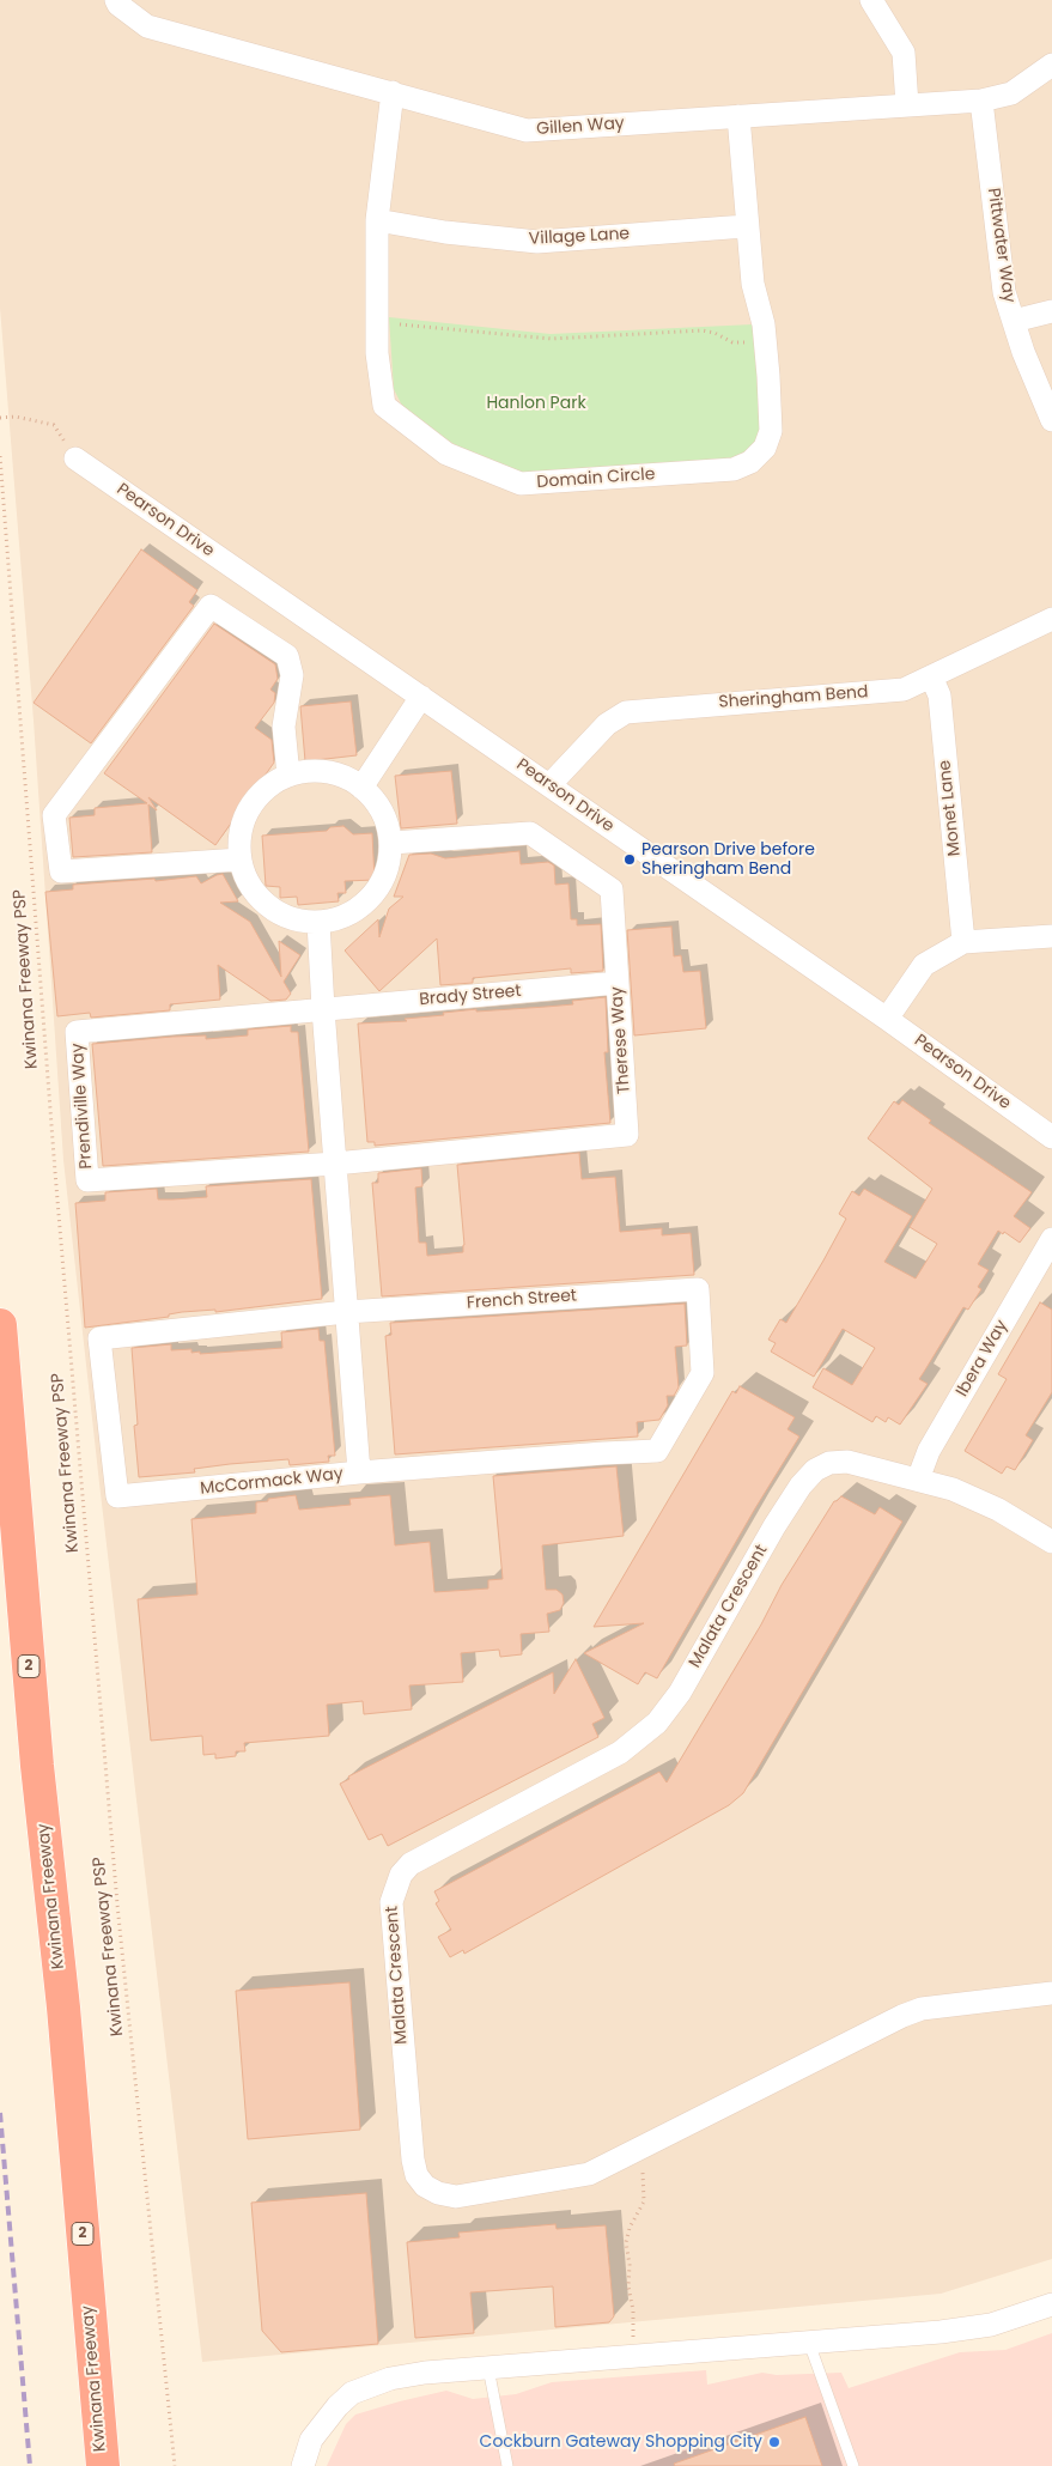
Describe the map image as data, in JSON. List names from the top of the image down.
{
  "streets": {
    "highway": ["2", "Kwinana Freeway"],
    "street": [
      "Gillen Way",
      "Village Lane",
      "Pittwater Way",
      "Domain Circle",
      "Pearson Drive",
      "Sheringham Bend",
      "Monet Lane",
      "Brady Street",
      "Therese Way",
      "Prendiville Way",
      "French Street",
      "Ibera Way",
      "McCormack Way",
      "Malata Crescent"
    ],
    "path": ["Kwinana Freeway PSP"]
  },
  "crossings": [
    ["Gillen Way", "Pittwater Way"],
    ["Gillen Way", "Domain Circle"],
    ["Village Lane", "Domain Circle"],
    ["Pearson Drive", "Sheringham Bend"],
    ["Sheringham Bend", "Monet Lane"],
    ["Brady Street", "Therese Way"],
    ["Brady Street", "Prendiville Way"],
    ["Therese Way", "Prendiville Way"],
    ["French Street", "McCormack Way"],
    ["Ibera Way", "Malata Crescent"]
  ],
  "parks": ["Hanlon Park"],
  "places": ["Pearson Drive before Sheringham Bend", "Cockburn Gateway Shopping City"]
}
